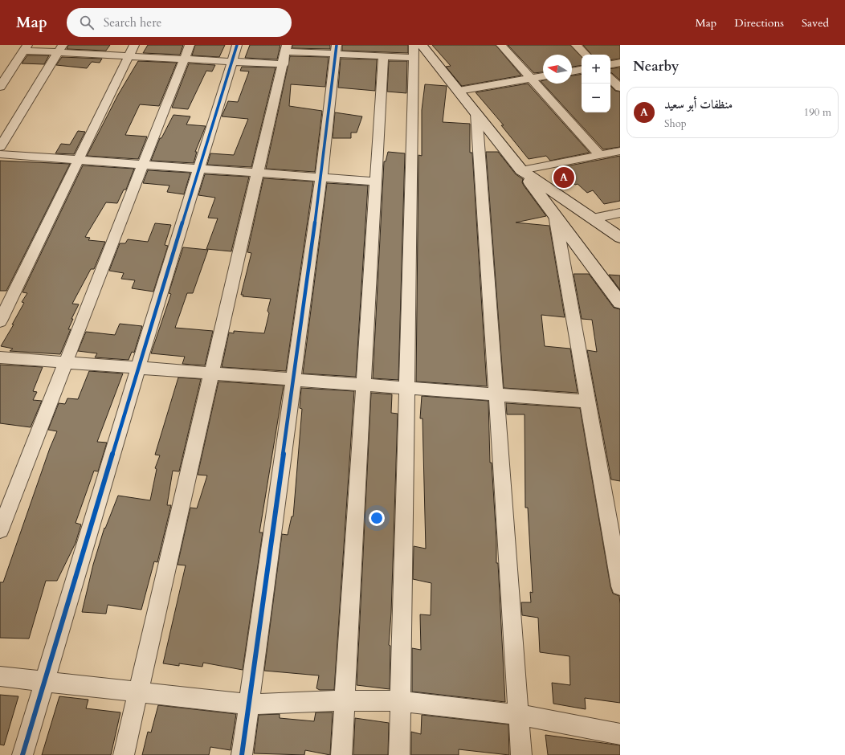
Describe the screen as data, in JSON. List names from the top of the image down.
{
  "north": "left",
  "page": {
    "header": "Map",
    "search": "Search here",
    "nav": ["Map", "Directions", "Saved"],
    "heading": "Nearby",
    "map_buttons": ["+", "−"],
    "list": [
      {
        "mark": "A",
        "name": "منظفات أبو سعيد",
        "note": "Shop",
        "value": "190 m"
      }
    ],
    "pins": "A"
  }
}
